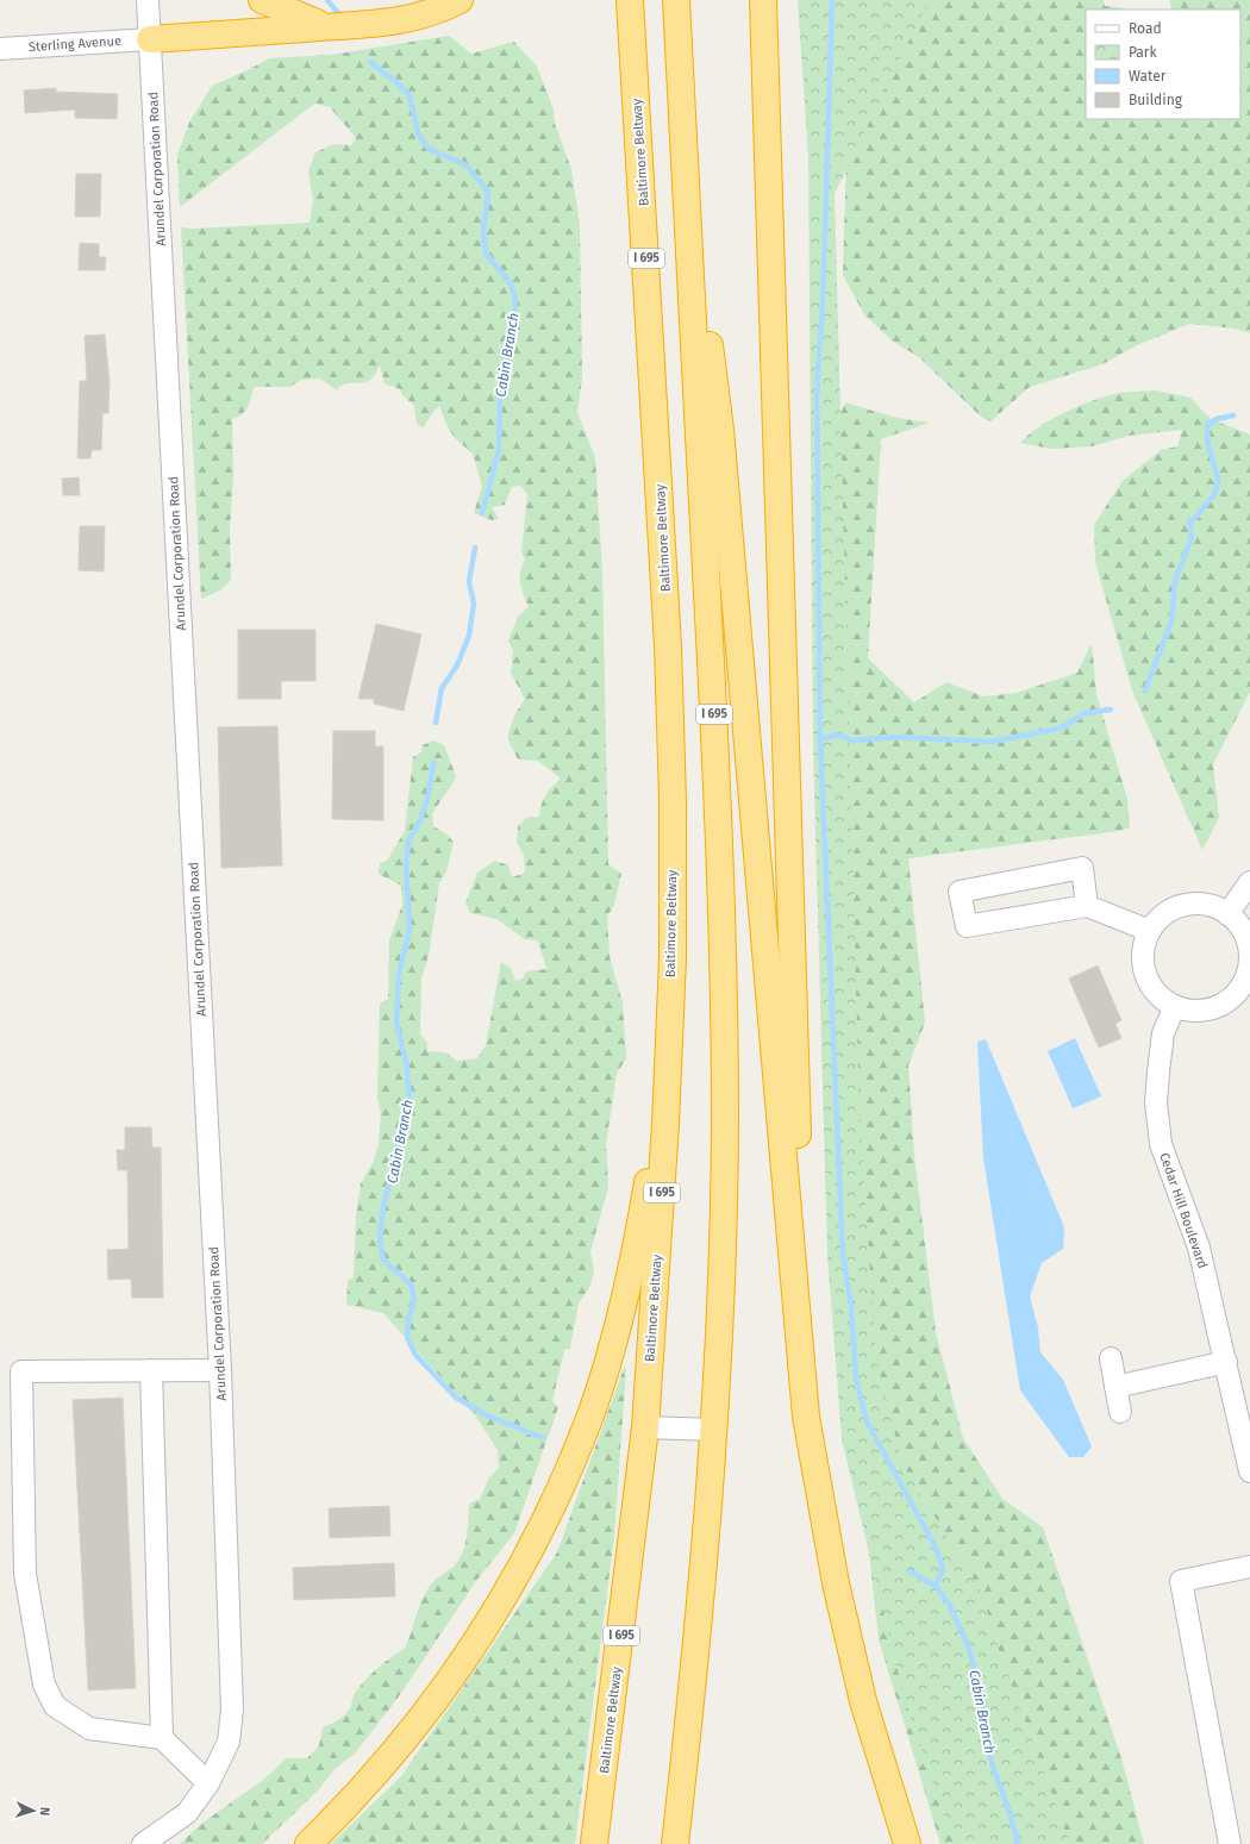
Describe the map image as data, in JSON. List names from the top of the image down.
{
  "streets": {
    "highway": ["Baltimore Beltway", "I 695"],
    "street": ["Sterling Avenue", "Arundel Corporation Road", "Cedar Hill Boulevard"]
  },
  "crossings": [
    ["Sterling Avenue", "Arundel Corporation Road"]
  ],
  "water": ["Cabin Branch"],
  "legend": [
    "Road",
    "Park",
    "Water",
    "Building"
  ],
  "north": "right"
}
